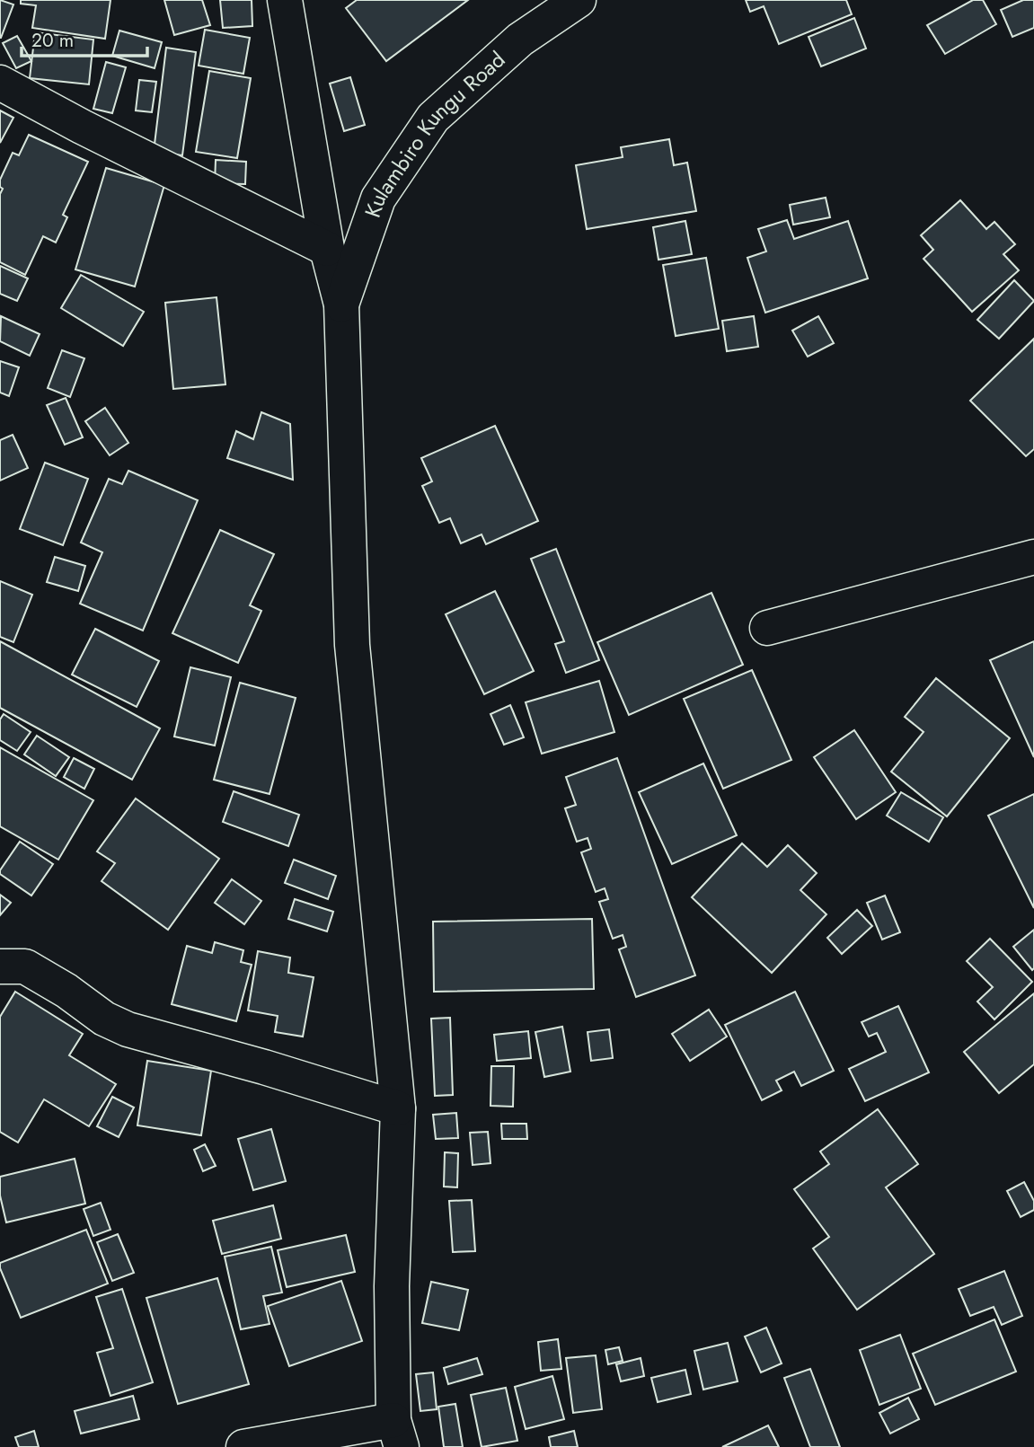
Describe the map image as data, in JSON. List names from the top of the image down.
{
  "streets": {
    "street": ["Kulambiro Kungu Road"]
  },
  "scale_bar": "20 m"
}
